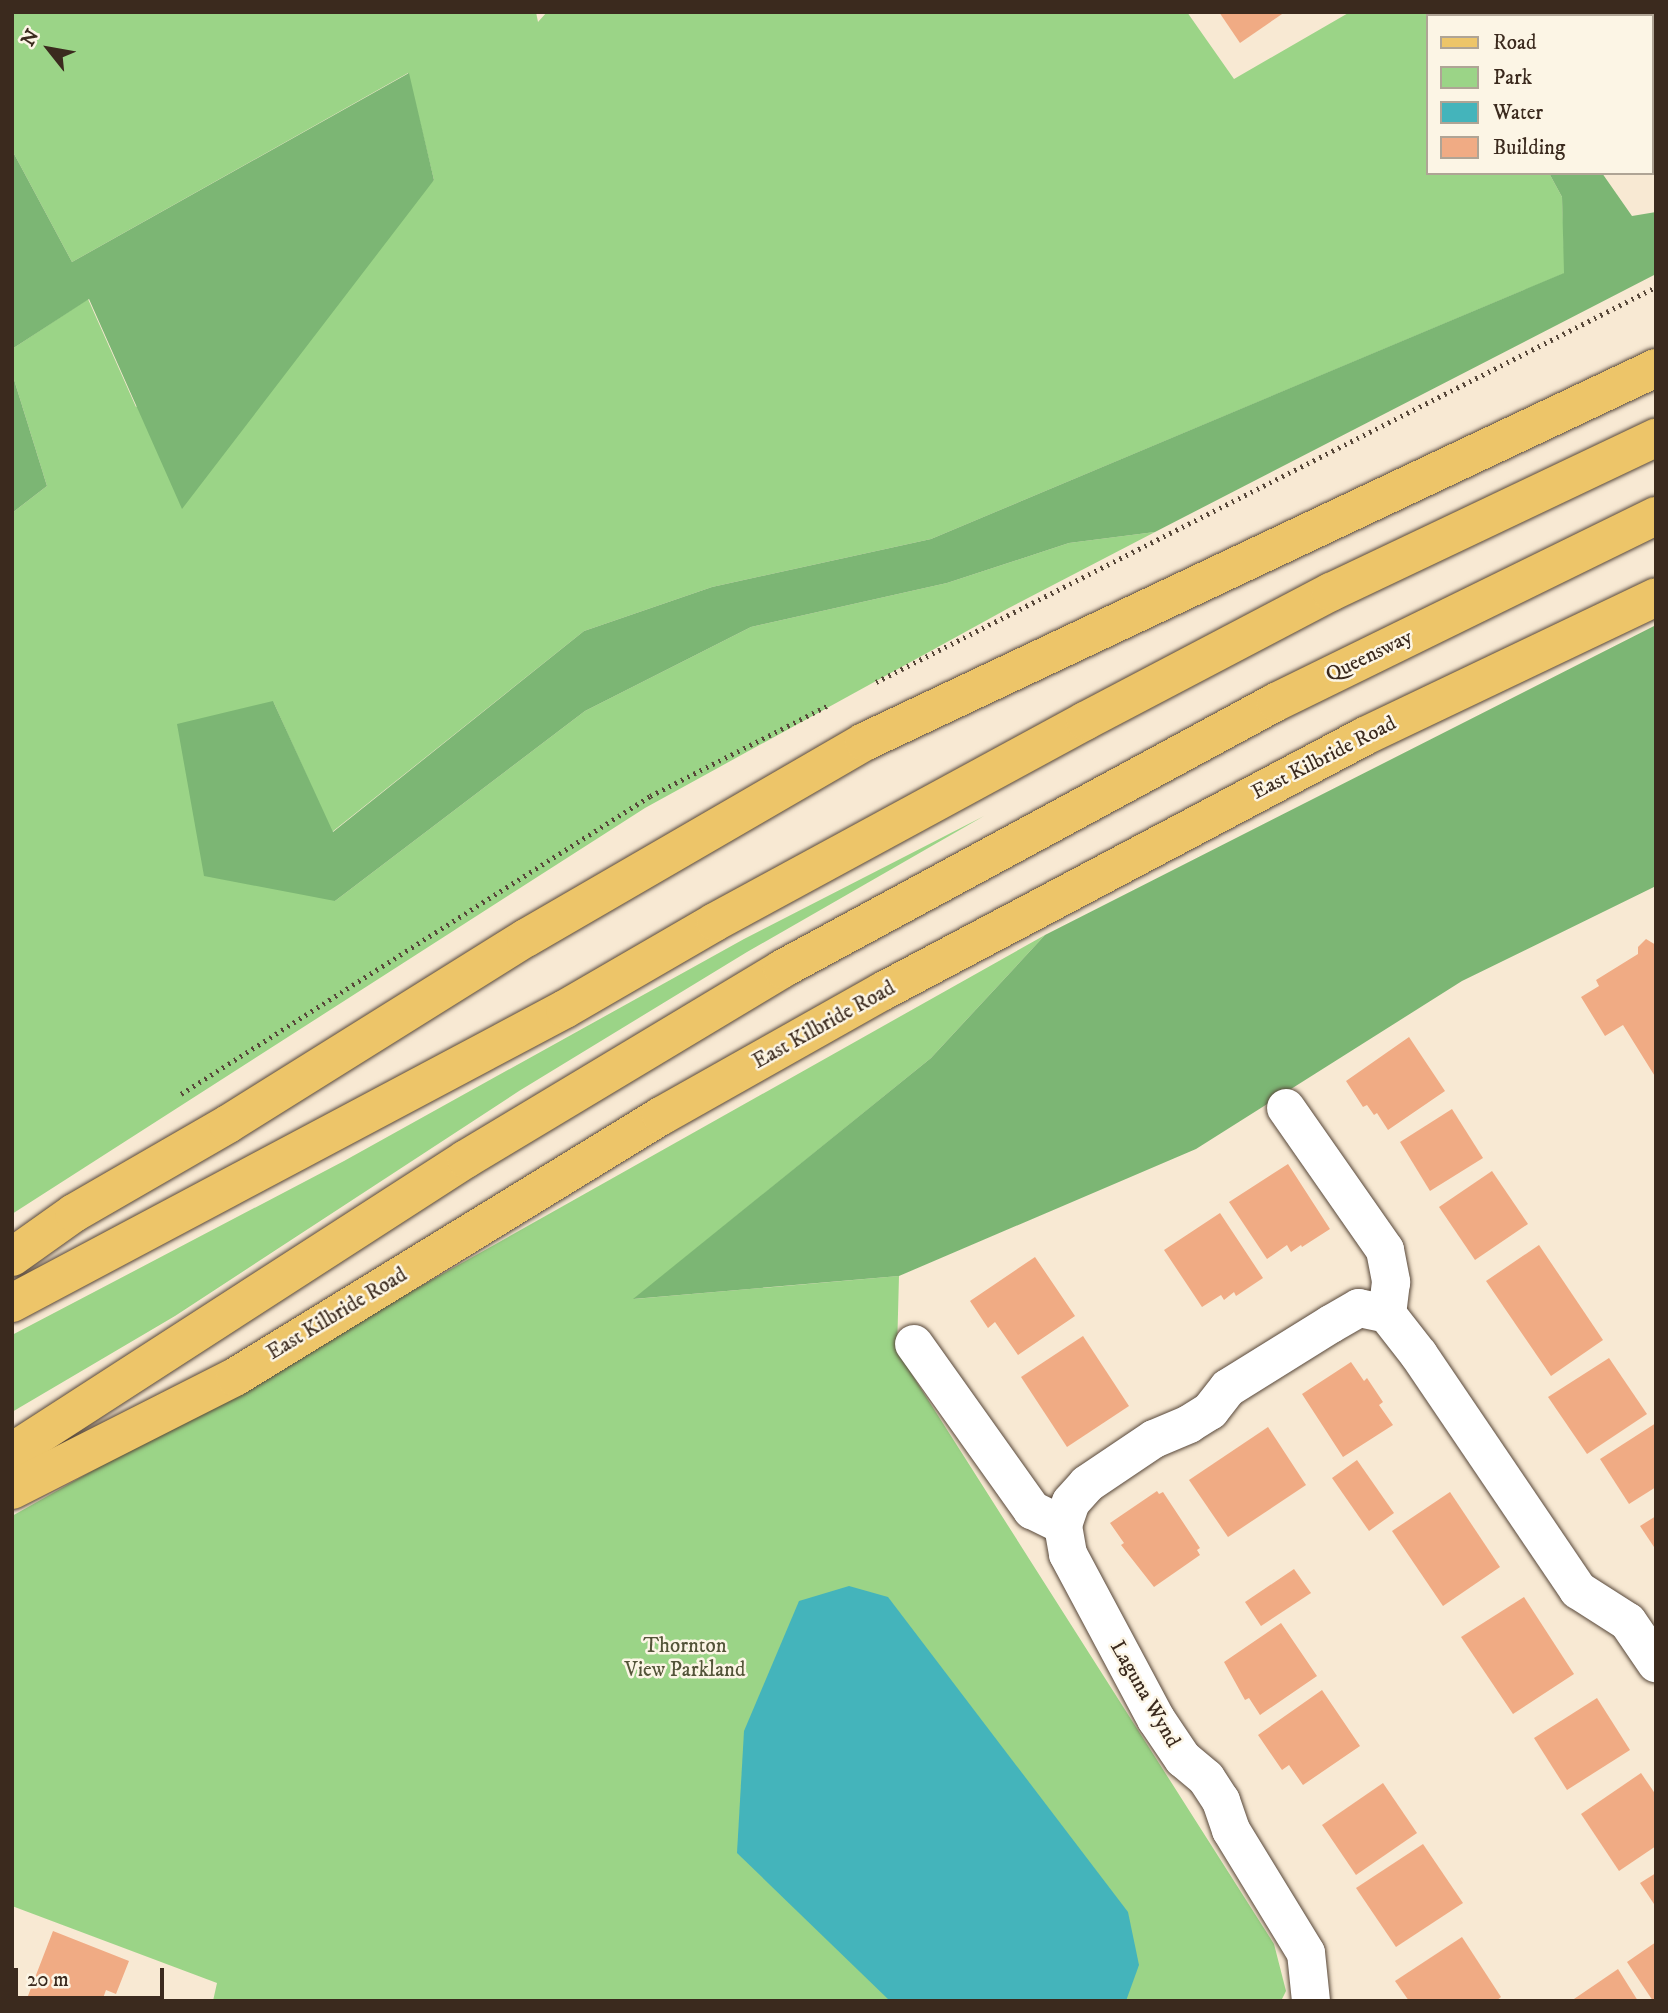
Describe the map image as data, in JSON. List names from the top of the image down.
{
  "streets": {
    "main road": ["Queensway", "East Kilbride Road"],
    "street": ["Laguna Wynd"]
  },
  "parks": ["Thornton View Parkland"],
  "legend": [
    "Road",
    "Park",
    "Water",
    "Building"
  ],
  "scale_bar": "20 m",
  "north": "top left"
}
